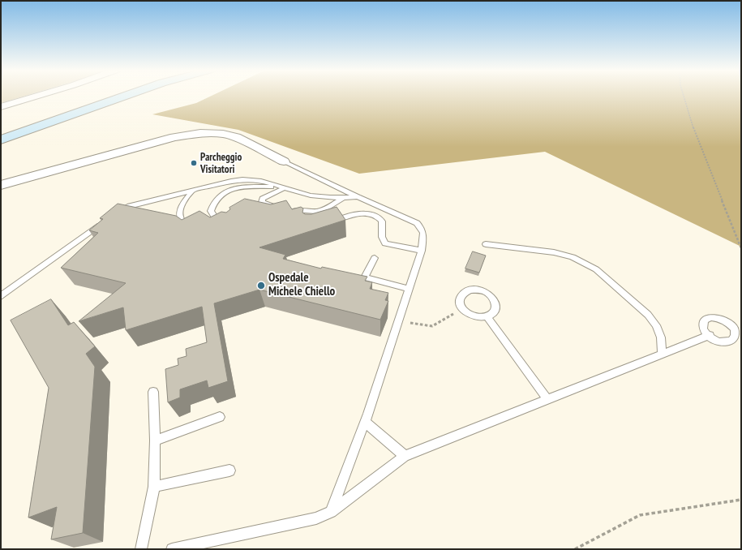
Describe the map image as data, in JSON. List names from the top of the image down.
{
  "places": ["Parcheggio Visitatori", "Ospedale Michele Chiello"]
}
